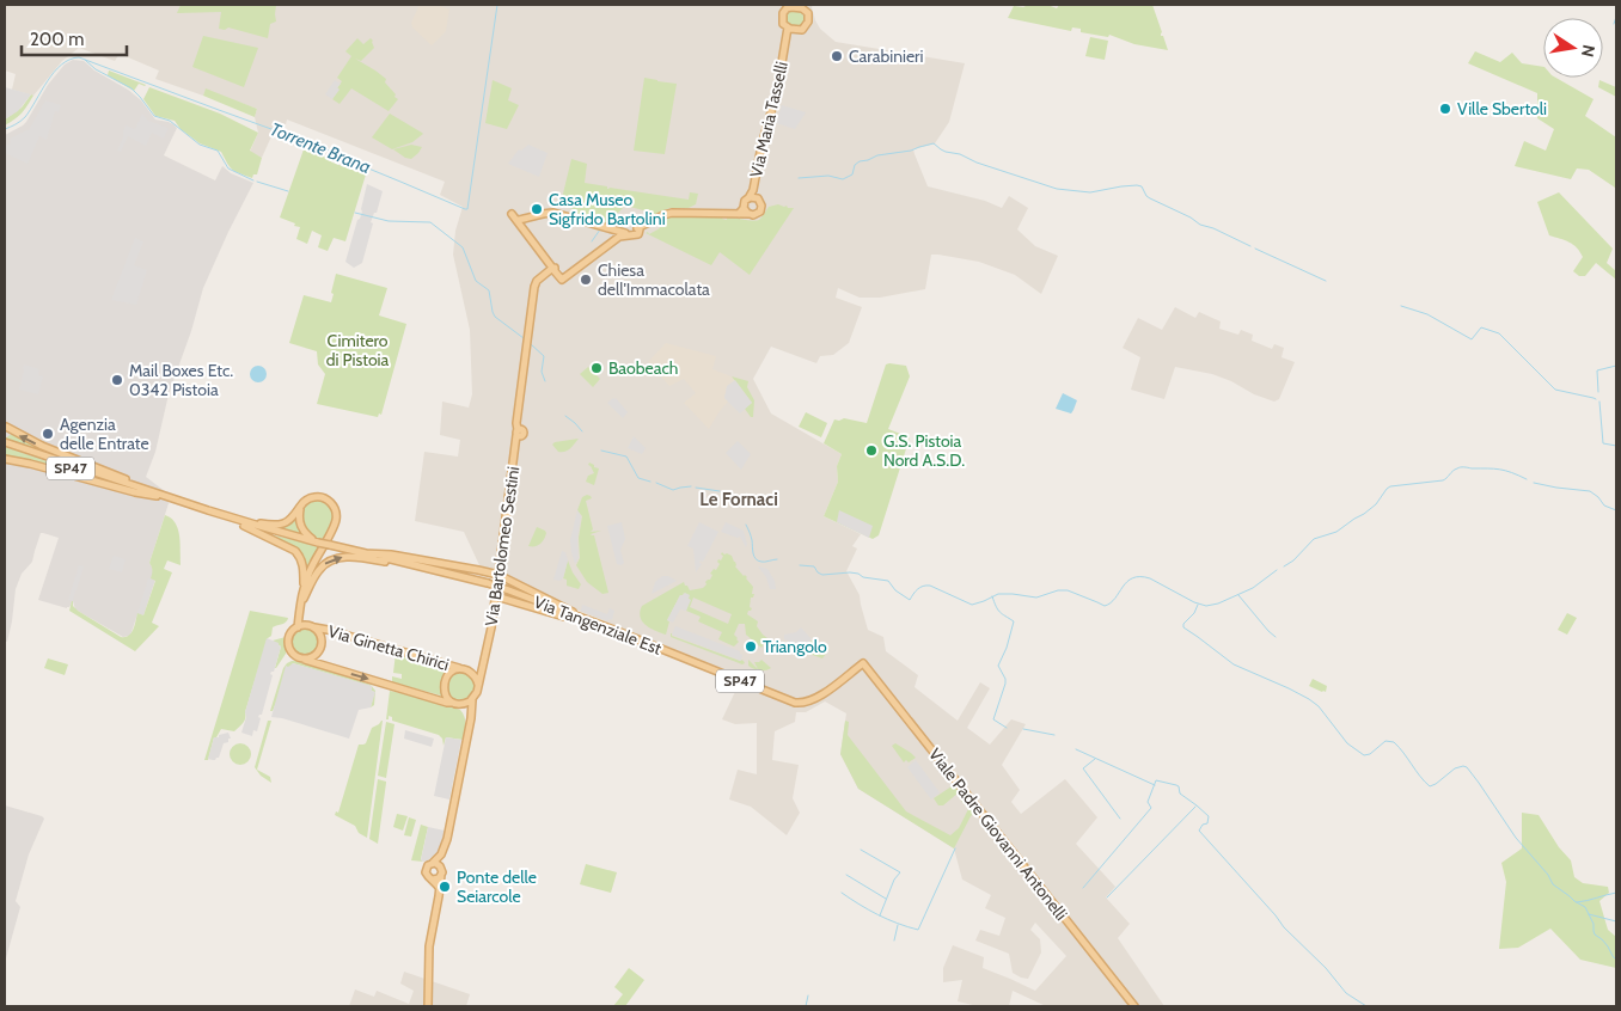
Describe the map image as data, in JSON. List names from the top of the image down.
{
  "streets": {
    "main road": [
      "Via Maria Tasselli",
      "SP47",
      "Via Bartolomeo Sestini",
      "Via Tangenziale Est",
      "Via Ginetta Chirici",
      "Viale Padre Giovanni Antonelli"
    ]
  },
  "crossings": [
    ["SP47", "Via Tangenziale Est"],
    ["Via Bartolomeo Sestini", "Via Ginetta Chirici"],
    ["Via Tangenziale Est", "Viale Padre Giovanni Antonelli"]
  ],
  "districts": ["Le Fornaci"],
  "water": ["Torrente Brana"],
  "parks": ["Cimitero di Pistoia"],
  "places": [
    "Carabinieri",
    "Ville Sbertoli",
    "Casa Museo Sigfrido Bartolini",
    "Chiesa dell'Immacolata",
    "Baobeach",
    "Mail Boxes Etc. 0342 Pistoia",
    "Agenzia delle Entrate",
    "G.S. Pistoia Nord A.S.D.",
    "Triangolo",
    "Ponte delle Seiarcole"
  ],
  "scale_bar": "200 m",
  "north": "right"
}
